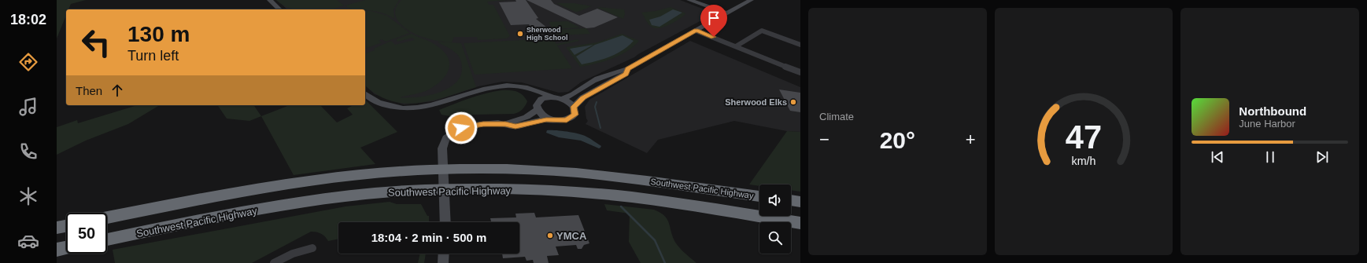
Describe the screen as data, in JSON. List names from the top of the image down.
{
  "streets": {
    "highway": ["Southwest Pacific Highway"]
  },
  "places": ["Sherwood High School", "Sherwood Elks", "YMCA"],
  "page": {
    "tabs": "18:02",
    "tile": "Climate",
    "turn": ["130 m", "Turn left"],
    "then": "Then",
    "song": ["Northbound", "June Harbor"],
    "heat": ["−", "20°", "+"],
    "limit": "50",
    "trip": "18:04 · 2 min · 500 m",
    "gauge": ["47", "km/h"]
  }
}
